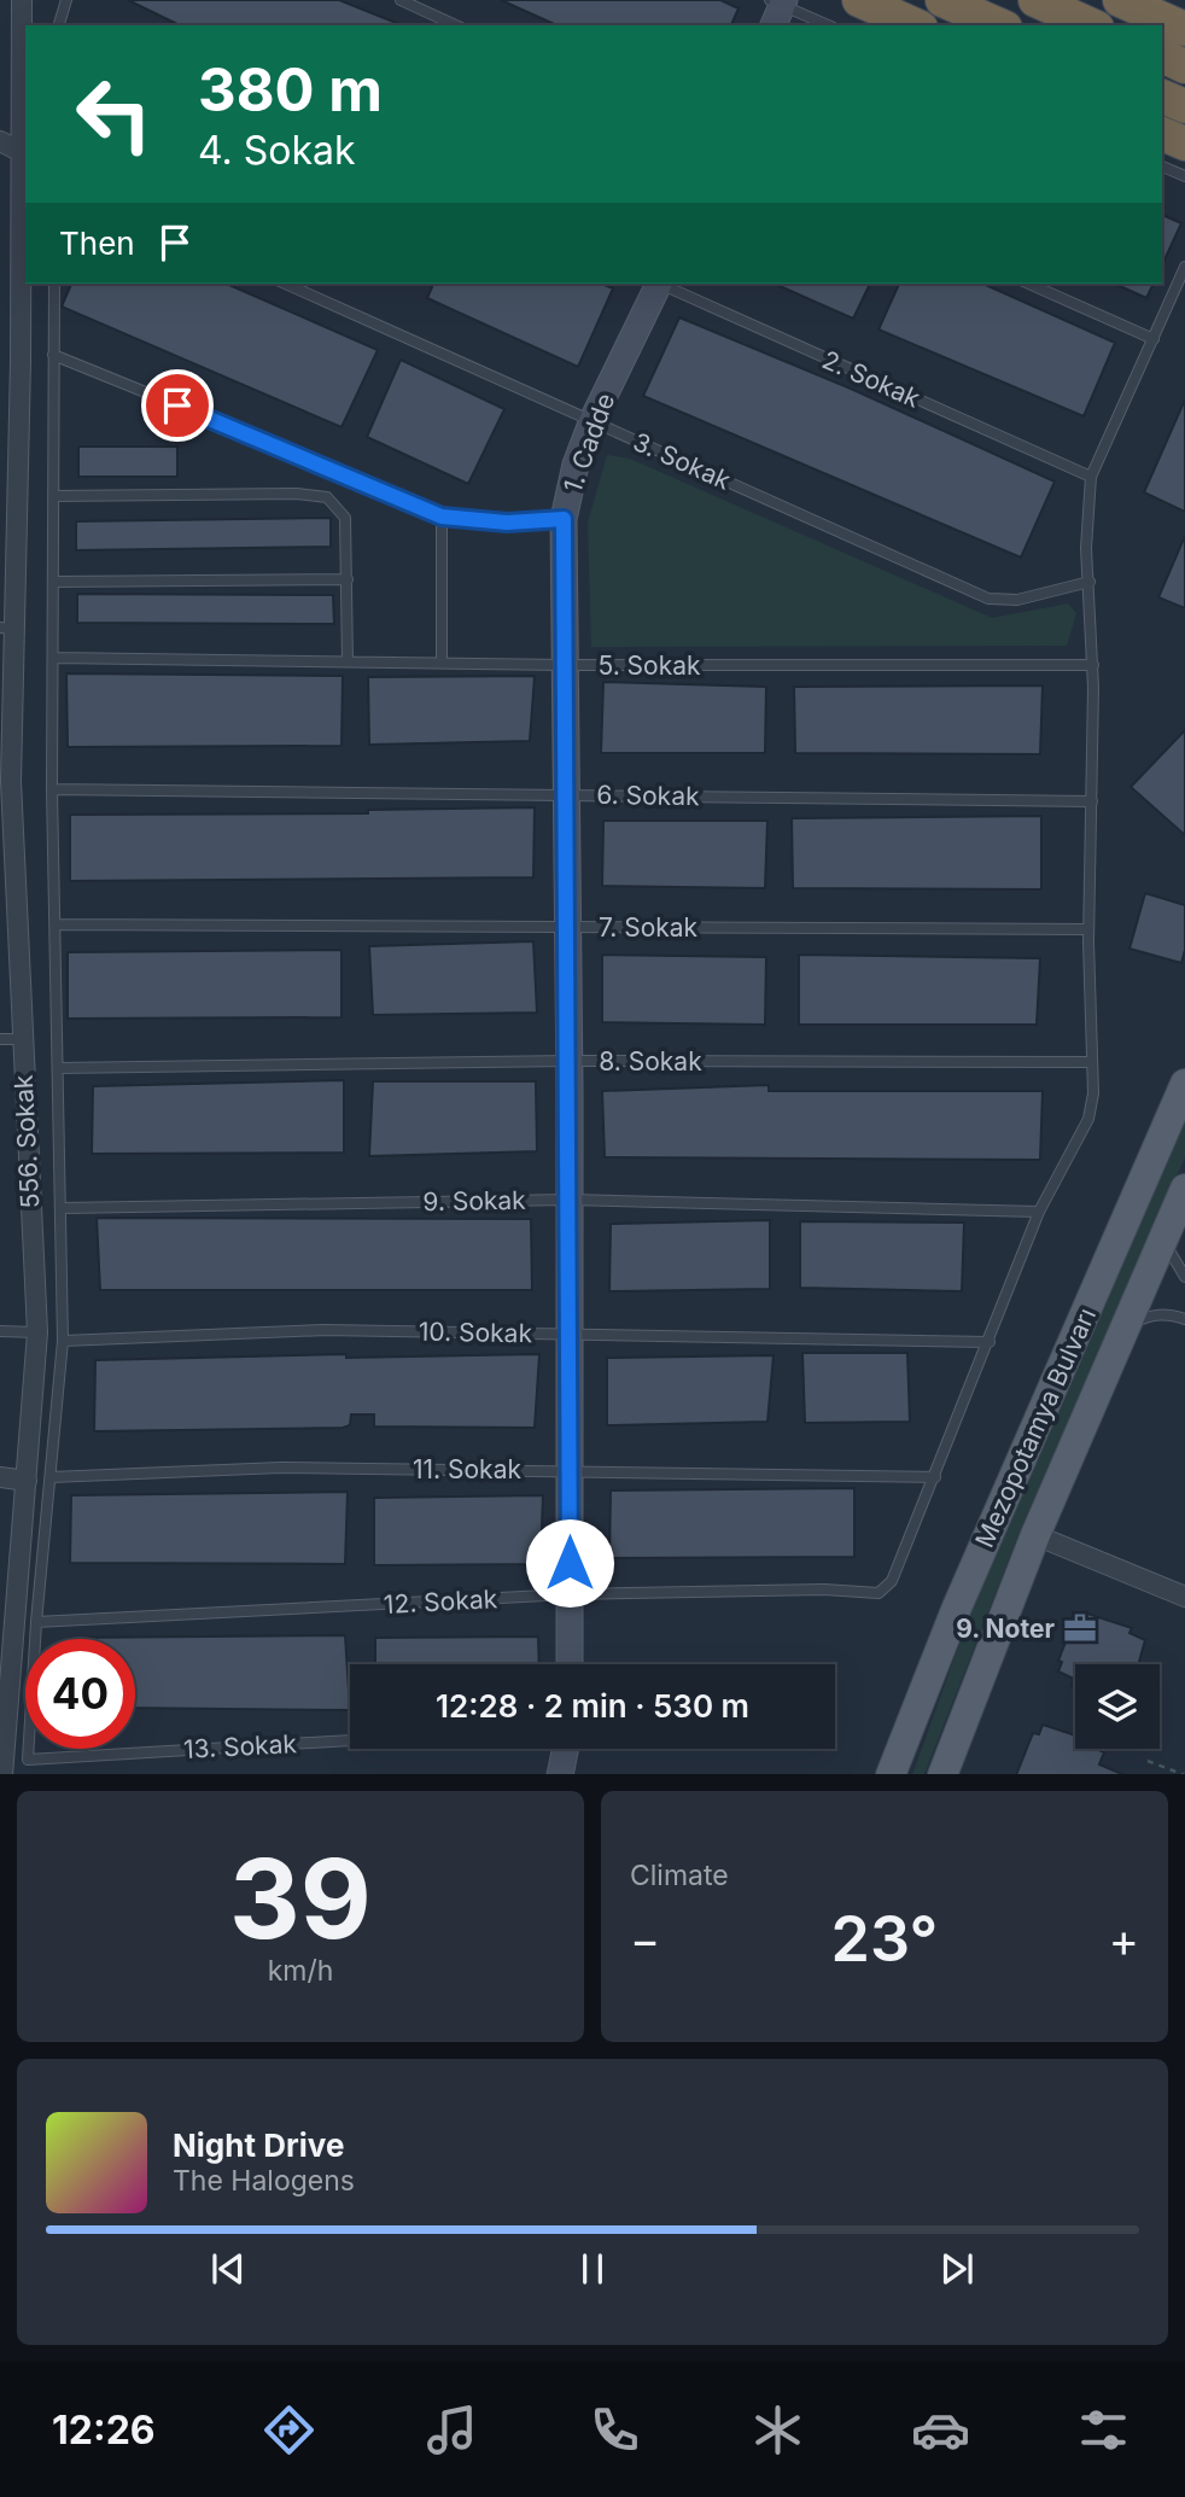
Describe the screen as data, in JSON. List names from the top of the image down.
{
  "streets": {
    "main road": ["Mezopotamya Bulvarı"],
    "street": ["1. Cadde", "556. Sokak"],
    "lane": [
      "2. Sokak",
      "3. Sokak",
      "5. Sokak",
      "6. Sokak",
      "7. Sokak",
      "8. Sokak",
      "9. Sokak",
      "10. Sokak",
      "11. Sokak",
      "12. Sokak",
      "13. Sokak"
    ]
  },
  "crossings": [
    ["1. Cadde", "3. Sokak"],
    ["1. Cadde", "5. Sokak"],
    ["1. Cadde", "6. Sokak"],
    ["1. Cadde", "7. Sokak"],
    ["1. Cadde", "8. Sokak"],
    ["1. Cadde", "9. Sokak"],
    ["1. Cadde", "10. Sokak"],
    ["1. Cadde", "11. Sokak"],
    ["1. Cadde", "12. Sokak"],
    ["11. Sokak", "12. Sokak"],
    ["12. Sokak", "13. Sokak"]
  ],
  "places": {
    "office": ["9. Noter"]
  },
  "page": {
    "turn": ["380 m", "4. Sokak"],
    "then": "Then",
    "limit": "40",
    "trip": "12:28 · 2 min · 530 m",
    "tile": [
      ["39", "km/h"],
      "Climate"
    ],
    "heat": ["−", "23°", "+"],
    "song": ["Night Drive", "The Halogens"],
    "tabs": "12:26"
  }
}
